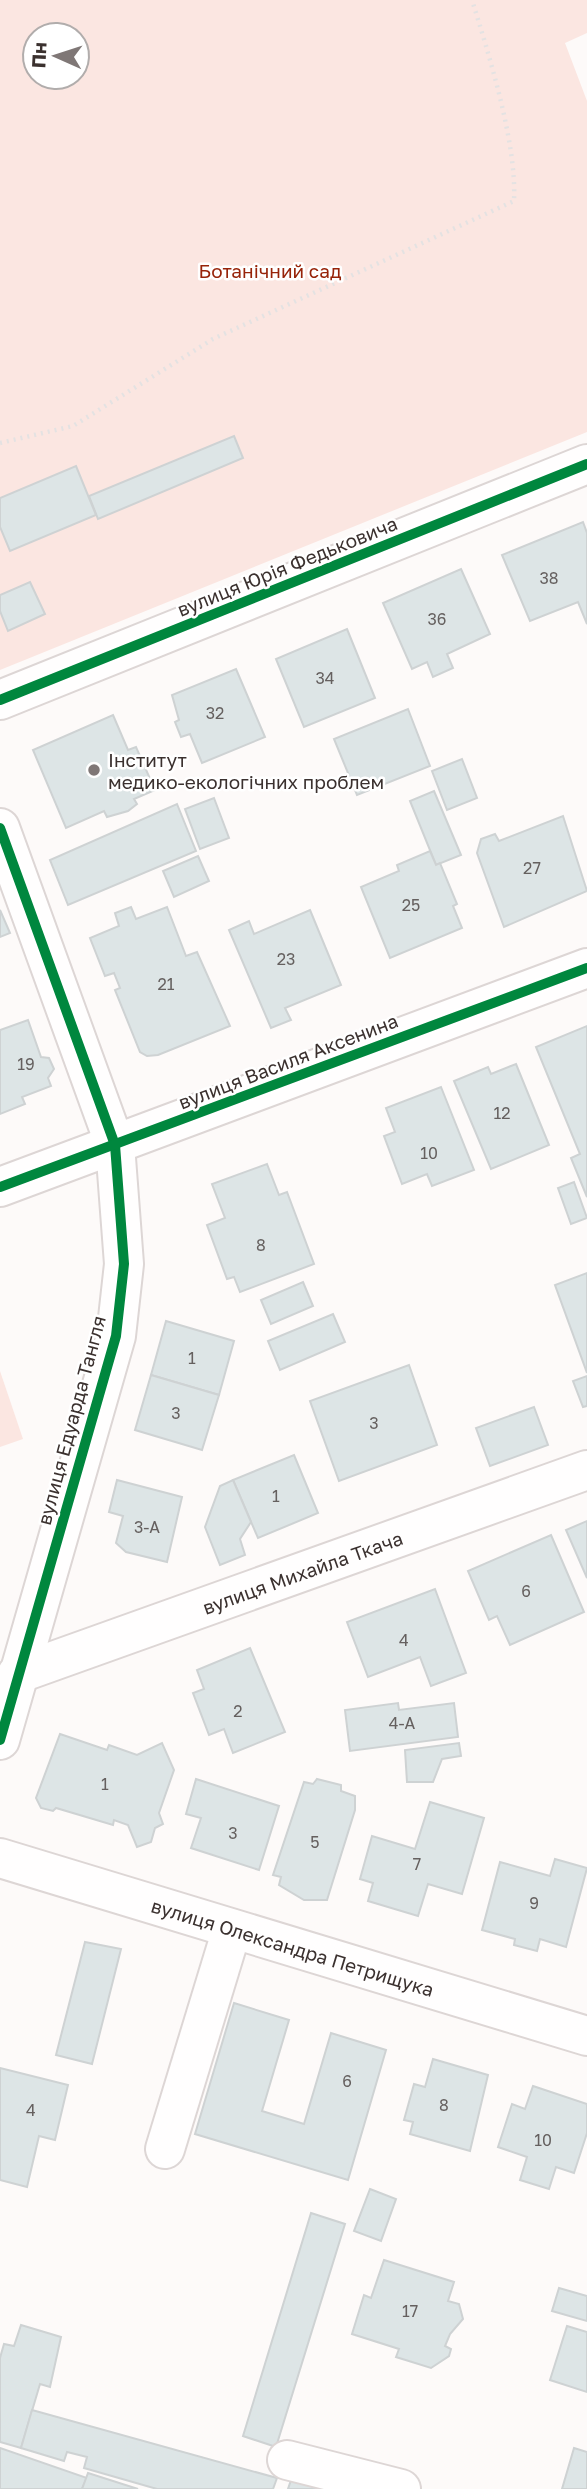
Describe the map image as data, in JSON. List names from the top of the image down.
{
  "streets": {
    "street": [
      "вулиця Юрія Федьковича",
      "вулиця Василя Аксенина",
      "вулиця Едуарда Тангля",
      "вулиця Михайла Ткача",
      "вулиця Олександра Петрищука"
    ]
  },
  "crossings": [
    ["вулиця Василя Аксенина", "вулиця Едуарда Тангля"],
    ["вулиця Едуарда Тангля", "вулиця Михайла Ткача"]
  ],
  "parks": ["Ботанічний сад"],
  "places": ["Інститут медико-екологічних проблем"],
  "house_numbers": [
    "38",
    "36",
    "34",
    "32",
    "27",
    "25",
    "23",
    "21",
    "19",
    "12",
    "10",
    "8",
    "1",
    "3",
    "3",
    "1",
    "3-А",
    "6",
    "4",
    "2",
    "4-А",
    "1",
    "3",
    "5",
    "7",
    "9",
    "6",
    "8",
    "4",
    "10",
    "17"
  ],
  "north": "left"
}
